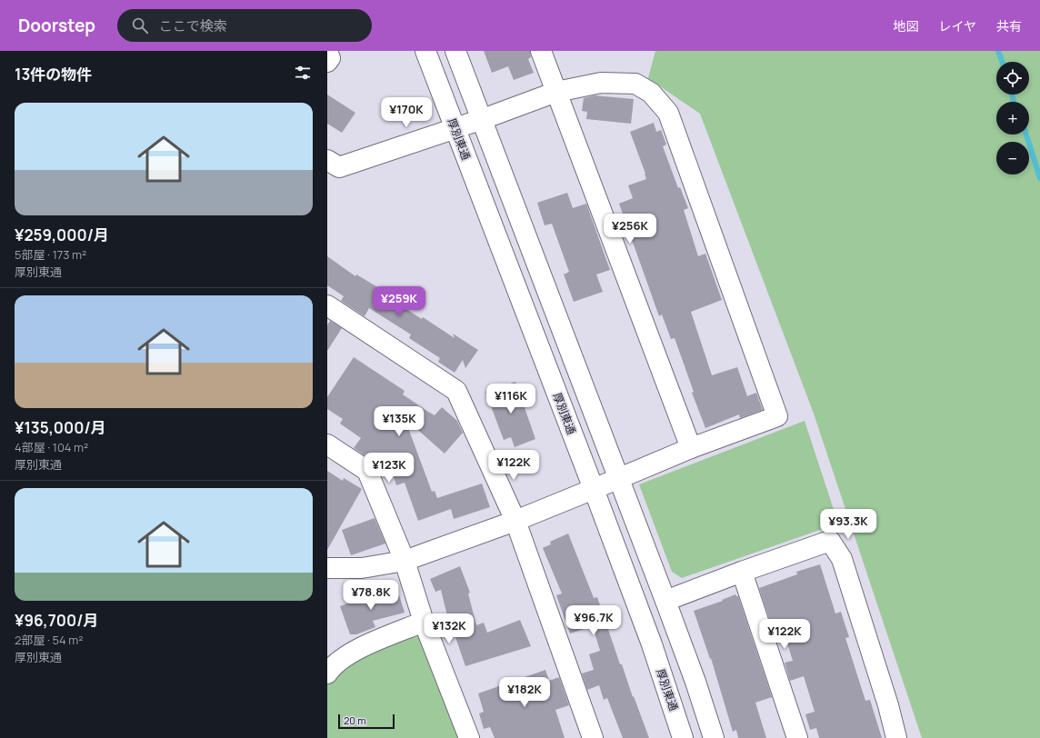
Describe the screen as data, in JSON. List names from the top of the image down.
{
  "streets": {
    "street": ["厚別東通"]
  },
  "scale_bar": "20 m",
  "page": {
    "header": "Doorstep",
    "search": "ここで検索",
    "nav": ["地図", "レイヤ", "共有"],
    "heading": "13件の物件",
    "map_buttons": ["+", "−"],
    "list": [
      {
        "name": "¥259,000/月",
        "note": "5部屋 · 173 m² · 厚別東通"
      },
      {
        "name": "¥135,000/月",
        "note": "4部屋 · 104 m² · 厚別東通"
      },
      {
        "name": "¥96,700/月",
        "note": "2部屋 · 54 m² · 厚別東通"
      }
    ],
    "price": [
      "¥170K",
      "¥256K",
      "¥259K",
      "¥116K",
      "¥135K",
      "¥122K",
      "¥123K",
      "¥93.3K",
      "¥78.8K",
      "¥96.7K",
      "¥132K",
      "¥122K",
      "¥182K"
    ],
    "scale": "20 m"
  }
}
